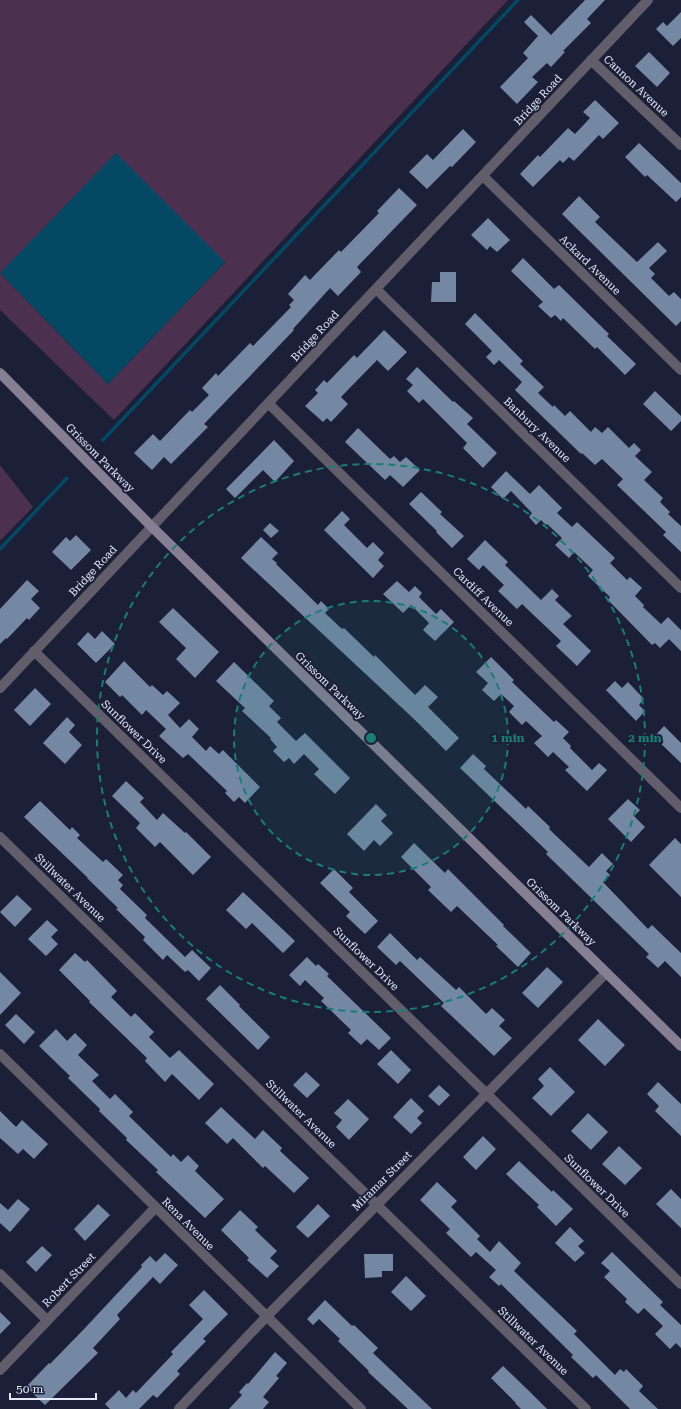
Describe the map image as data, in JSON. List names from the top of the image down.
{
  "streets": {
    "main road": ["Grissom Parkway"],
    "street": [
      "Cannon Avenue",
      "Bridge Road",
      "Ackard Avenue",
      "Banbury Avenue",
      "Cardiff Avenue",
      "Sunflower Drive",
      "Stillwater Avenue",
      "Miramar Street",
      "Rena Avenue",
      "Robert Street"
    ]
  },
  "crossings": [
    ["Cannon Avenue", "Bridge Road"],
    ["Bridge Road", "Ackard Avenue"],
    ["Bridge Road", "Banbury Avenue"],
    ["Bridge Road", "Grissom Parkway"],
    ["Bridge Road", "Cardiff Avenue"],
    ["Bridge Road", "Sunflower Drive"],
    ["Grissom Parkway", "Miramar Street"],
    ["Sunflower Drive", "Miramar Street"],
    ["Stillwater Avenue", "Miramar Street"],
    ["Miramar Street", "Rena Avenue"],
    ["Rena Avenue", "Robert Street"]
  ],
  "scale_bar": "50 m",
  "rings": ["1 min", "2 min"]
}
